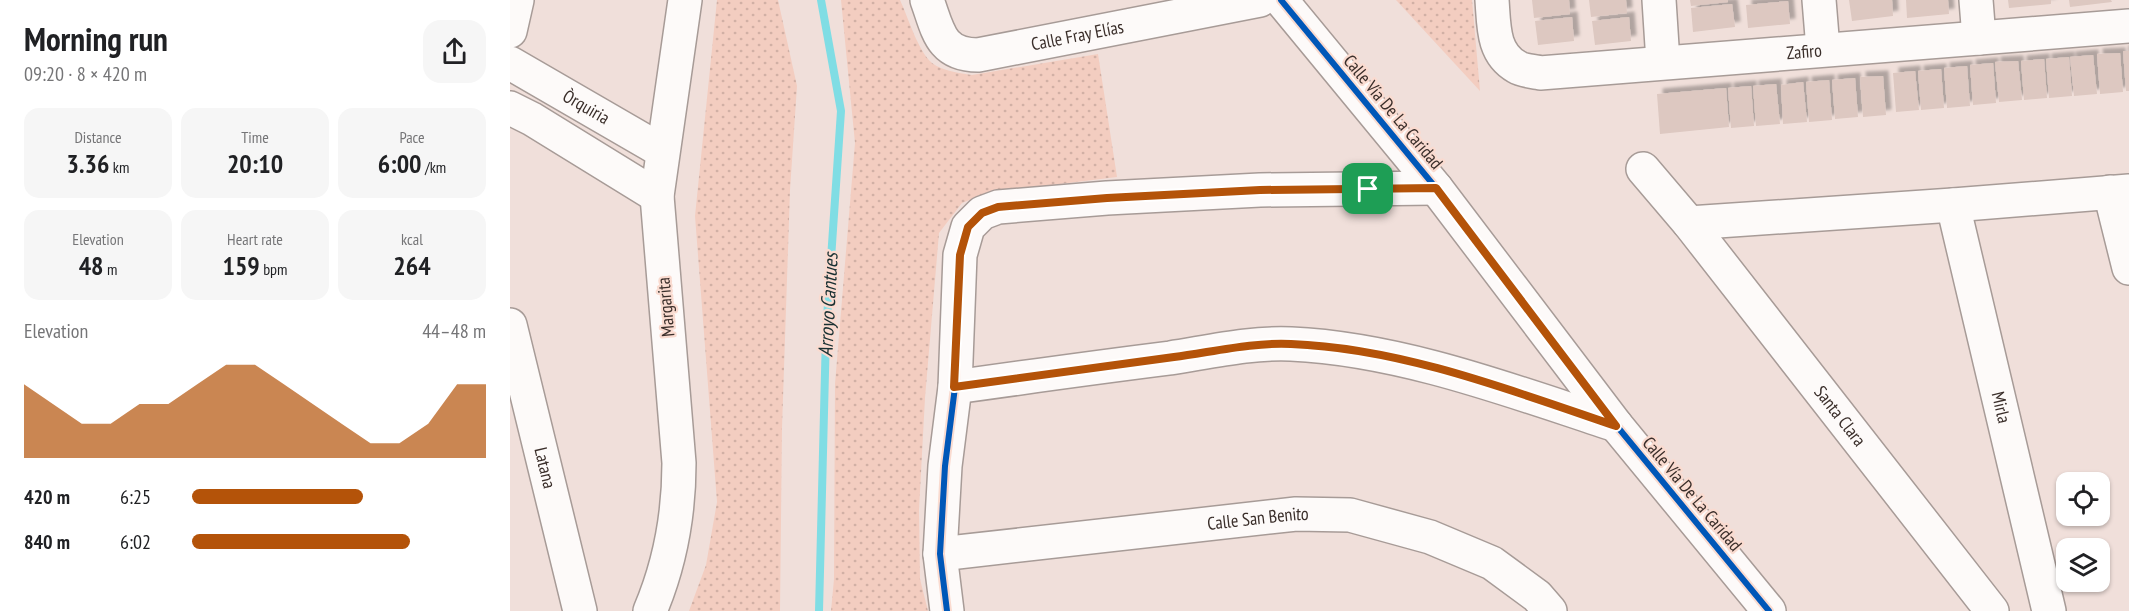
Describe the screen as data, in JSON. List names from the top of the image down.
{
  "streets": {
    "street": [
      "Calle Fray Elías",
      "Zafiro",
      "Òrquiria",
      "Calle Vía De La Caridad",
      "Margarita",
      "Mirla",
      "Santa Clara",
      "Latana",
      "Calle San Benito"
    ]
  },
  "crossings": [
    ["Òrquiria", "Margarita"]
  ],
  "water": ["Arroyo Cantues"],
  "page": {
    "heading": ["Morning run", "09:20 · 8 × 420 m"],
    "stats": [
      ["Distance", "3.36 km"],
      ["Time", "20:10"],
      ["Pace", "6:00 /km"],
      ["Elevation", "48 m"],
      ["Heart rate", "159 bpm"],
      ["kcal", "264"]
    ],
    "chart": ["Elevation", "44–48 m"],
    "list": [
      {
        "name": "420 m",
        "note": "6:25"
      },
      {
        "name": "840 m",
        "note": "6:02"
      }
    ]
  }
}
